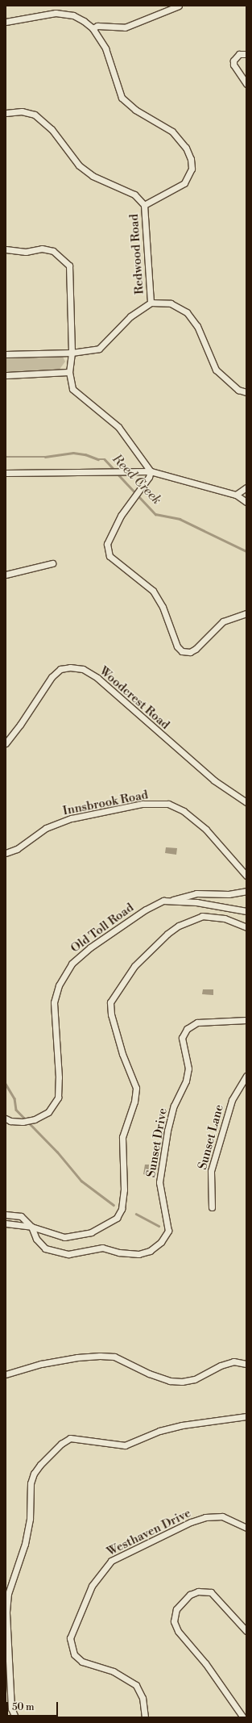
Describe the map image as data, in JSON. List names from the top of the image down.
{
  "streets": {
    "street": [
      "Redwood Road",
      "Woodcrest Road",
      "Innsbrook Road",
      "Old Toll Road",
      "Sunset Lane",
      "Sunset Drive",
      "Westhaven Drive"
    ]
  },
  "water": ["Reed Creek"],
  "scale_bar": "50 m"
}
